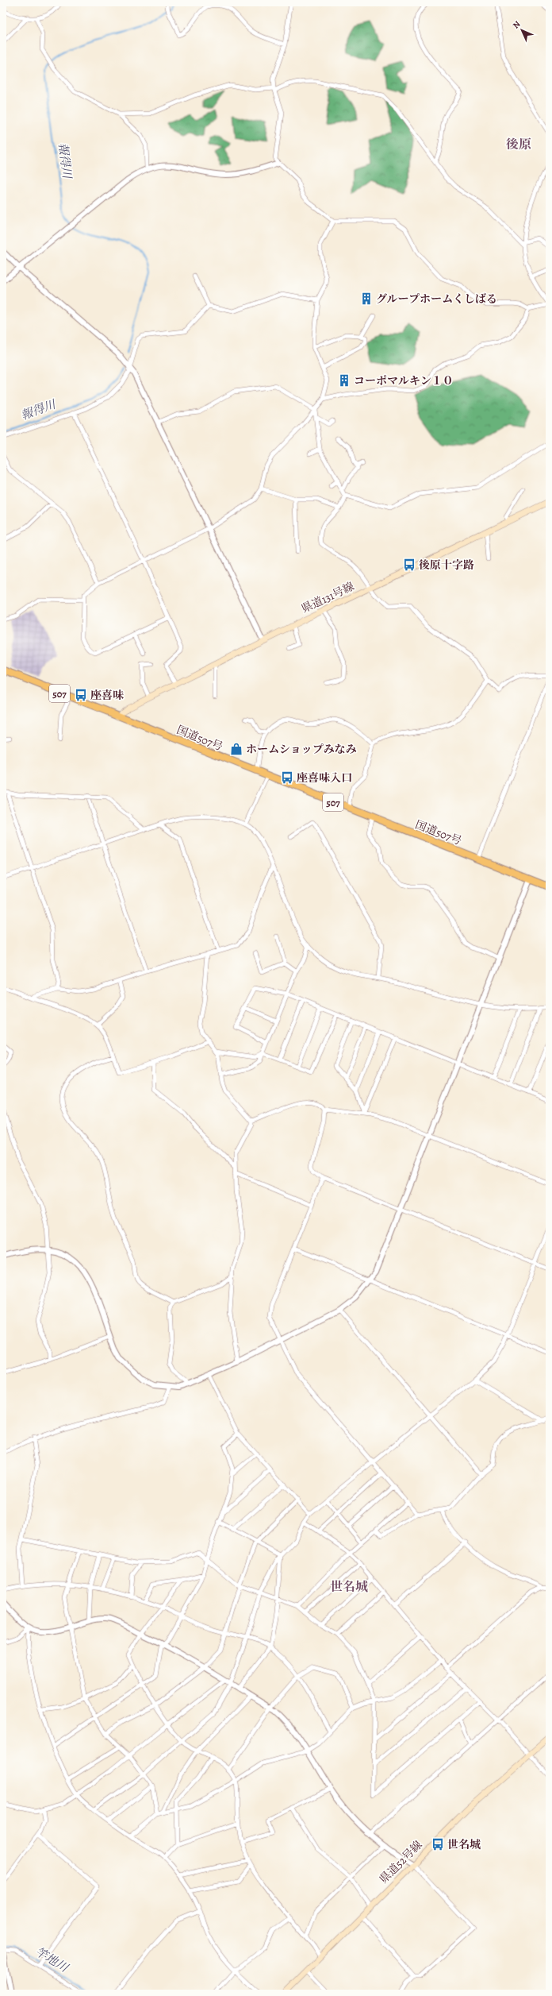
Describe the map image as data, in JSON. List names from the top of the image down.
{
  "streets": {
    "highway": ["507", "国道507号"],
    "main road": ["県道131号線", "県道52号線"]
  },
  "crossings": [
    ["県道131号線", "国道507号"]
  ],
  "districts": ["後原", "世名城"],
  "water": ["報得川", "竿地川"],
  "places": {
    "building": ["グループホームくしばる", "コーポマルキン１０"],
    "bus stop": [
      "後原十字路",
      "座喜味",
      "座喜味入口",
      "世名城"
    ],
    "shop": ["ホームショップみなみ"]
  },
  "north": "top left"
}
